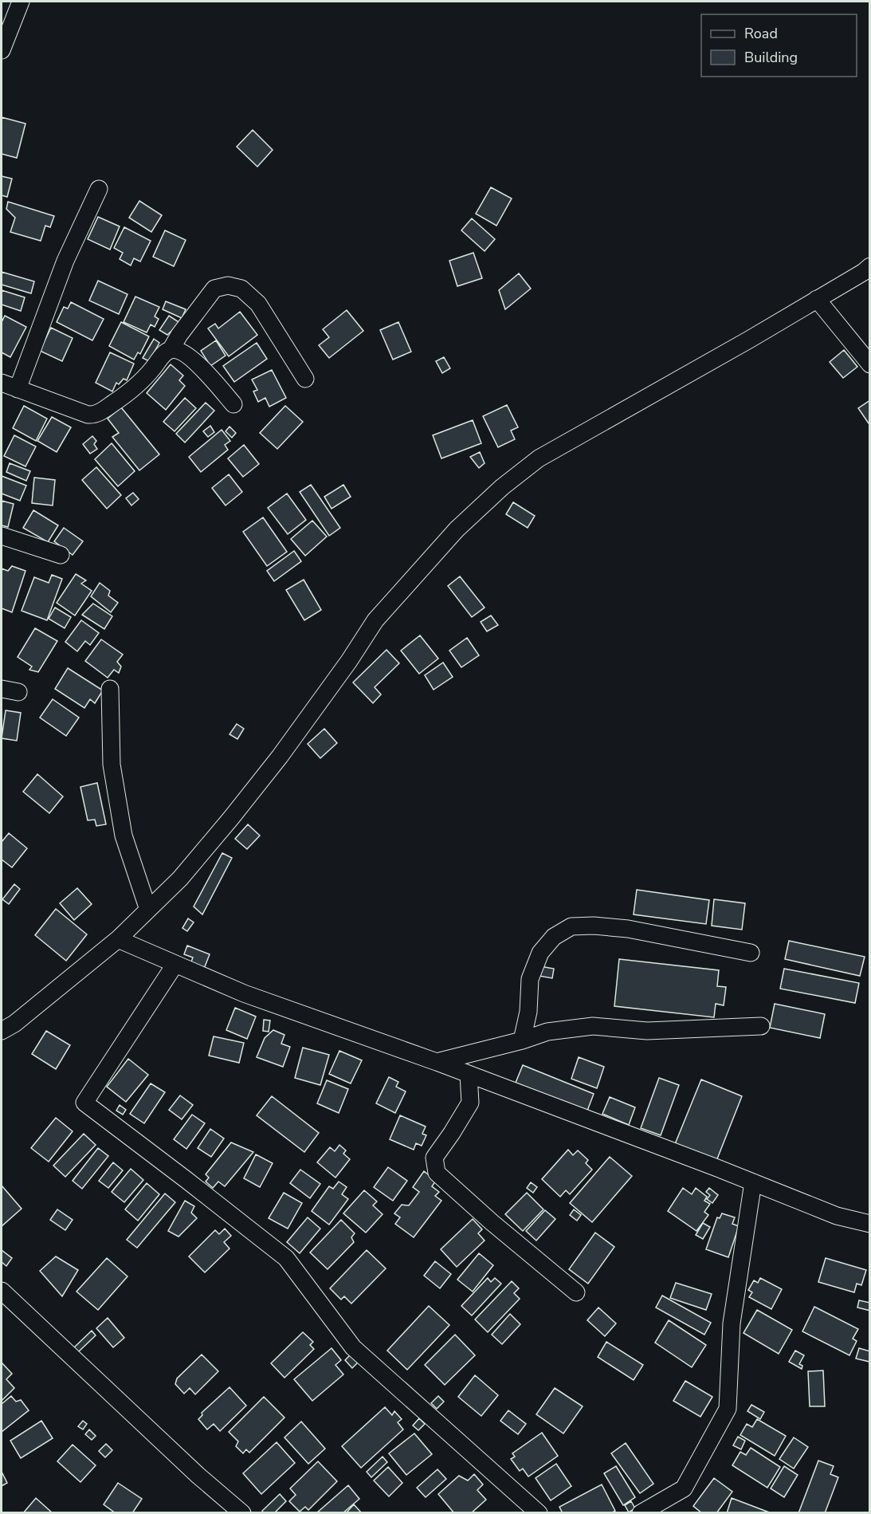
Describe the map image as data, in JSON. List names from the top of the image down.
{
  "legend": ["Road", "Building"]
}
